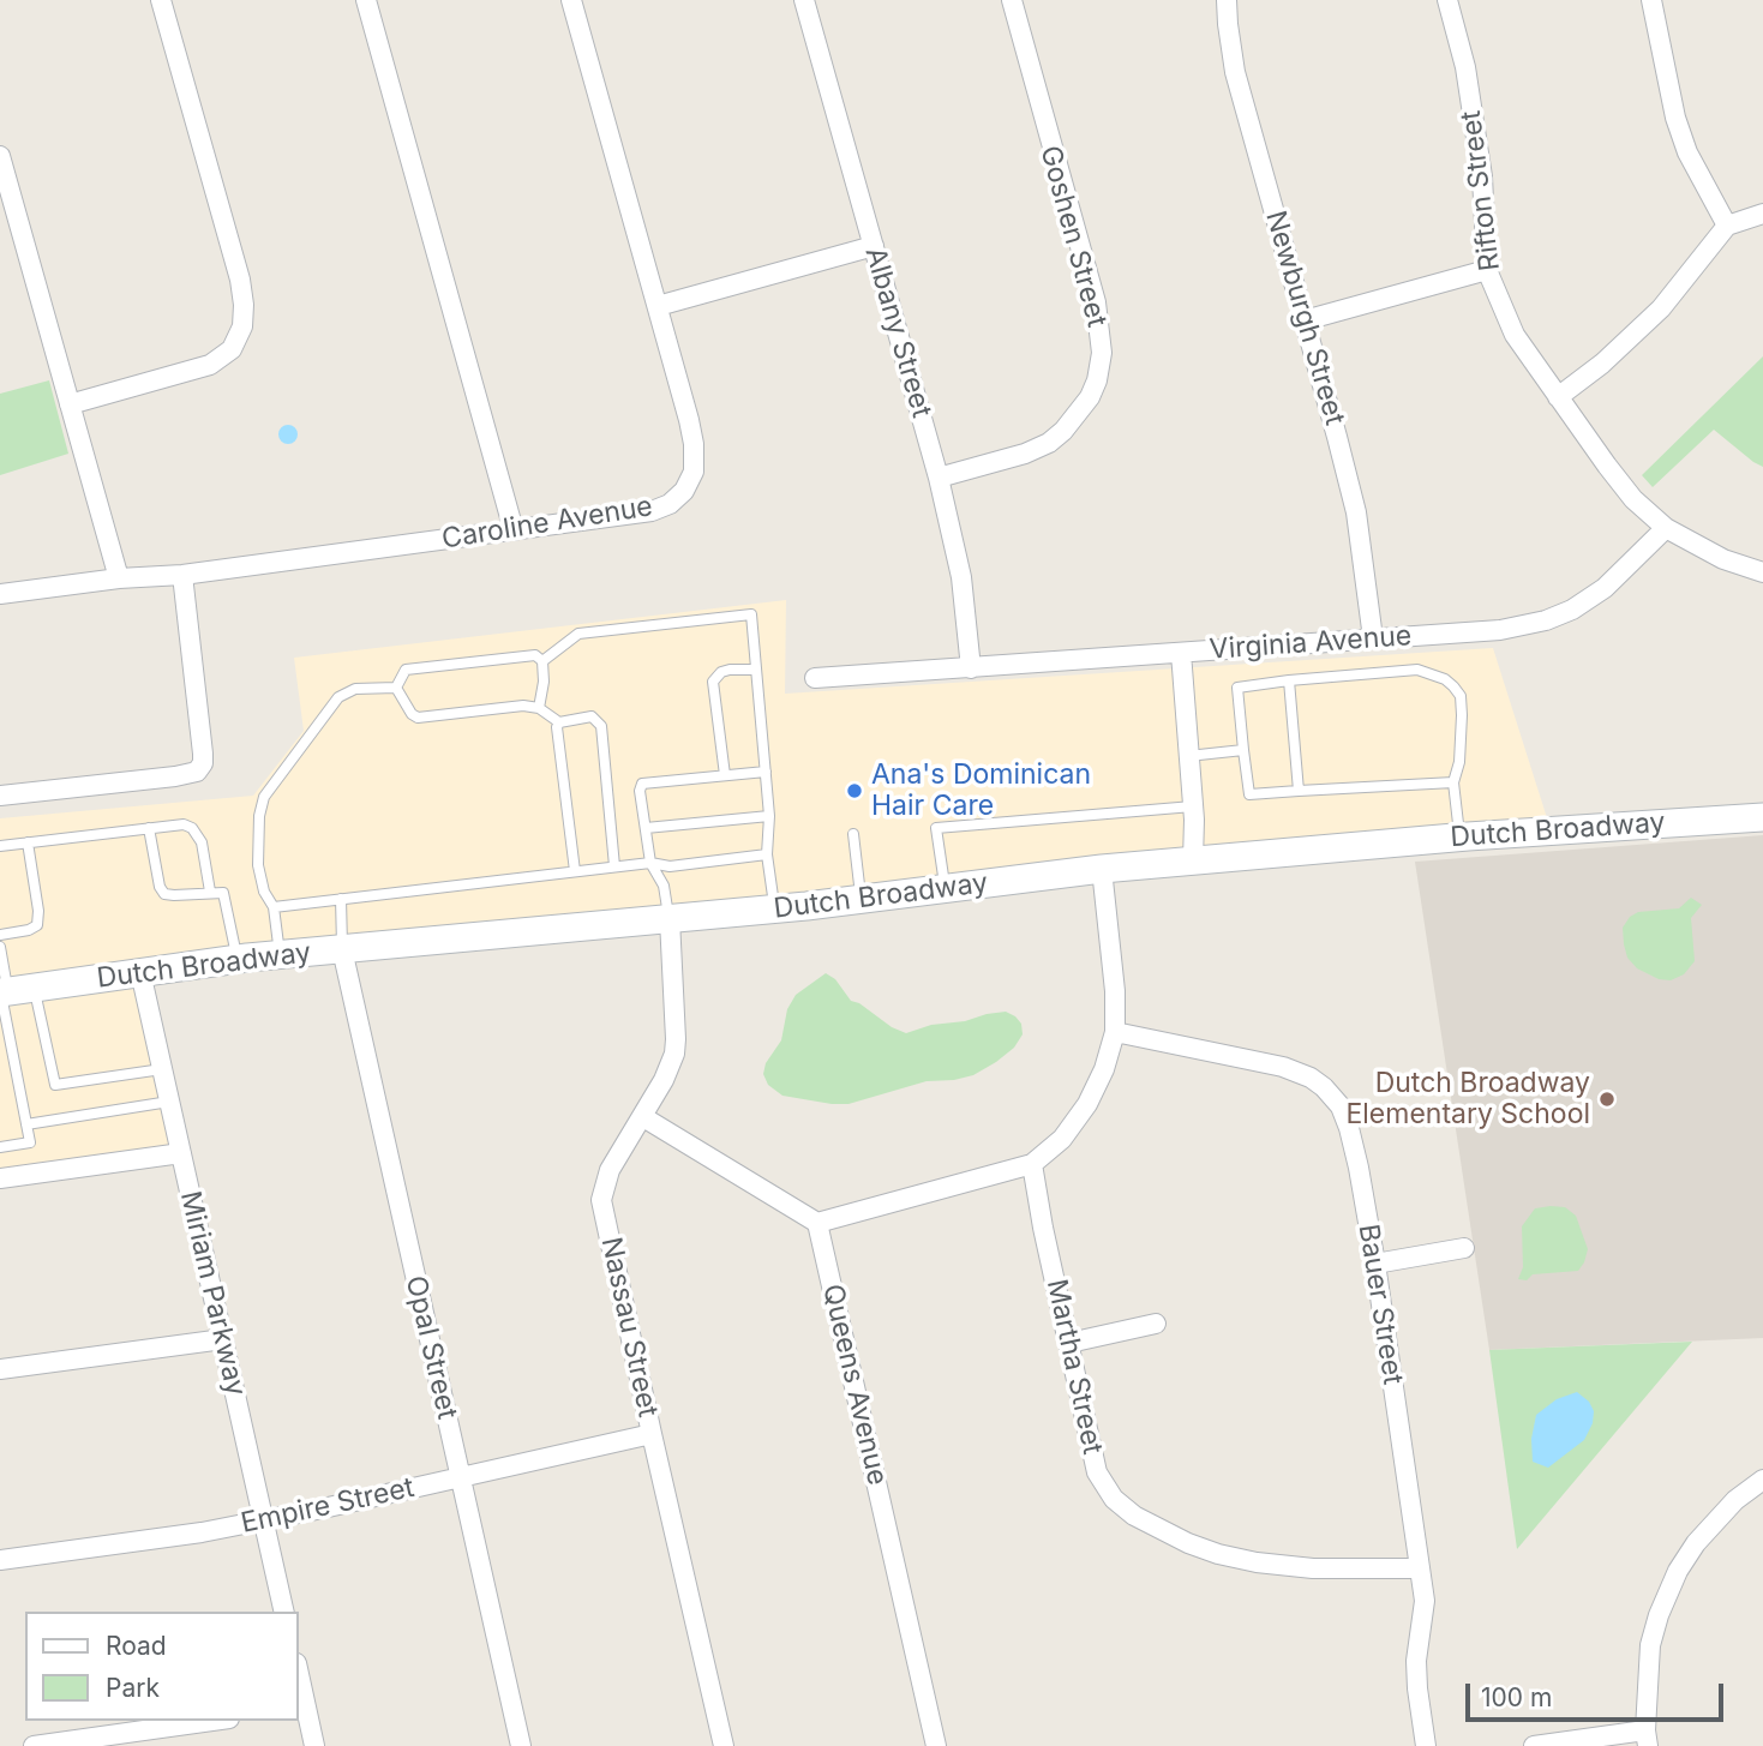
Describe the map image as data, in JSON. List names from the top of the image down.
{
  "streets": {
    "main road": ["Dutch Broadway"],
    "street": [
      "Rifton Street",
      "Goshen Street",
      "Newburgh Street",
      "Albany Street",
      "Caroline Avenue",
      "Virginia Avenue",
      "Miriam Parkway",
      "Bauer Street",
      "Nassau Street",
      "Opal Street",
      "Martha Street",
      "Queens Avenue",
      "Empire Street"
    ]
  },
  "crossings": [
    ["Rifton Street", "Virginia Avenue"],
    ["Goshen Street", "Albany Street"],
    ["Newburgh Street", "Virginia Avenue"],
    ["Albany Street", "Virginia Avenue"],
    ["Dutch Broadway", "Miriam Parkway"],
    ["Dutch Broadway", "Nassau Street"],
    ["Dutch Broadway", "Opal Street"],
    ["Miriam Parkway", "Empire Street"],
    ["Bauer Street", "Martha Street"],
    ["Nassau Street", "Empire Street"],
    ["Opal Street", "Empire Street"]
  ],
  "places": ["Ana's Dominican Hair Care", "Dutch Broadway Elementary School"],
  "legend": ["Road", "Park"],
  "scale_bar": "100 m"
}
